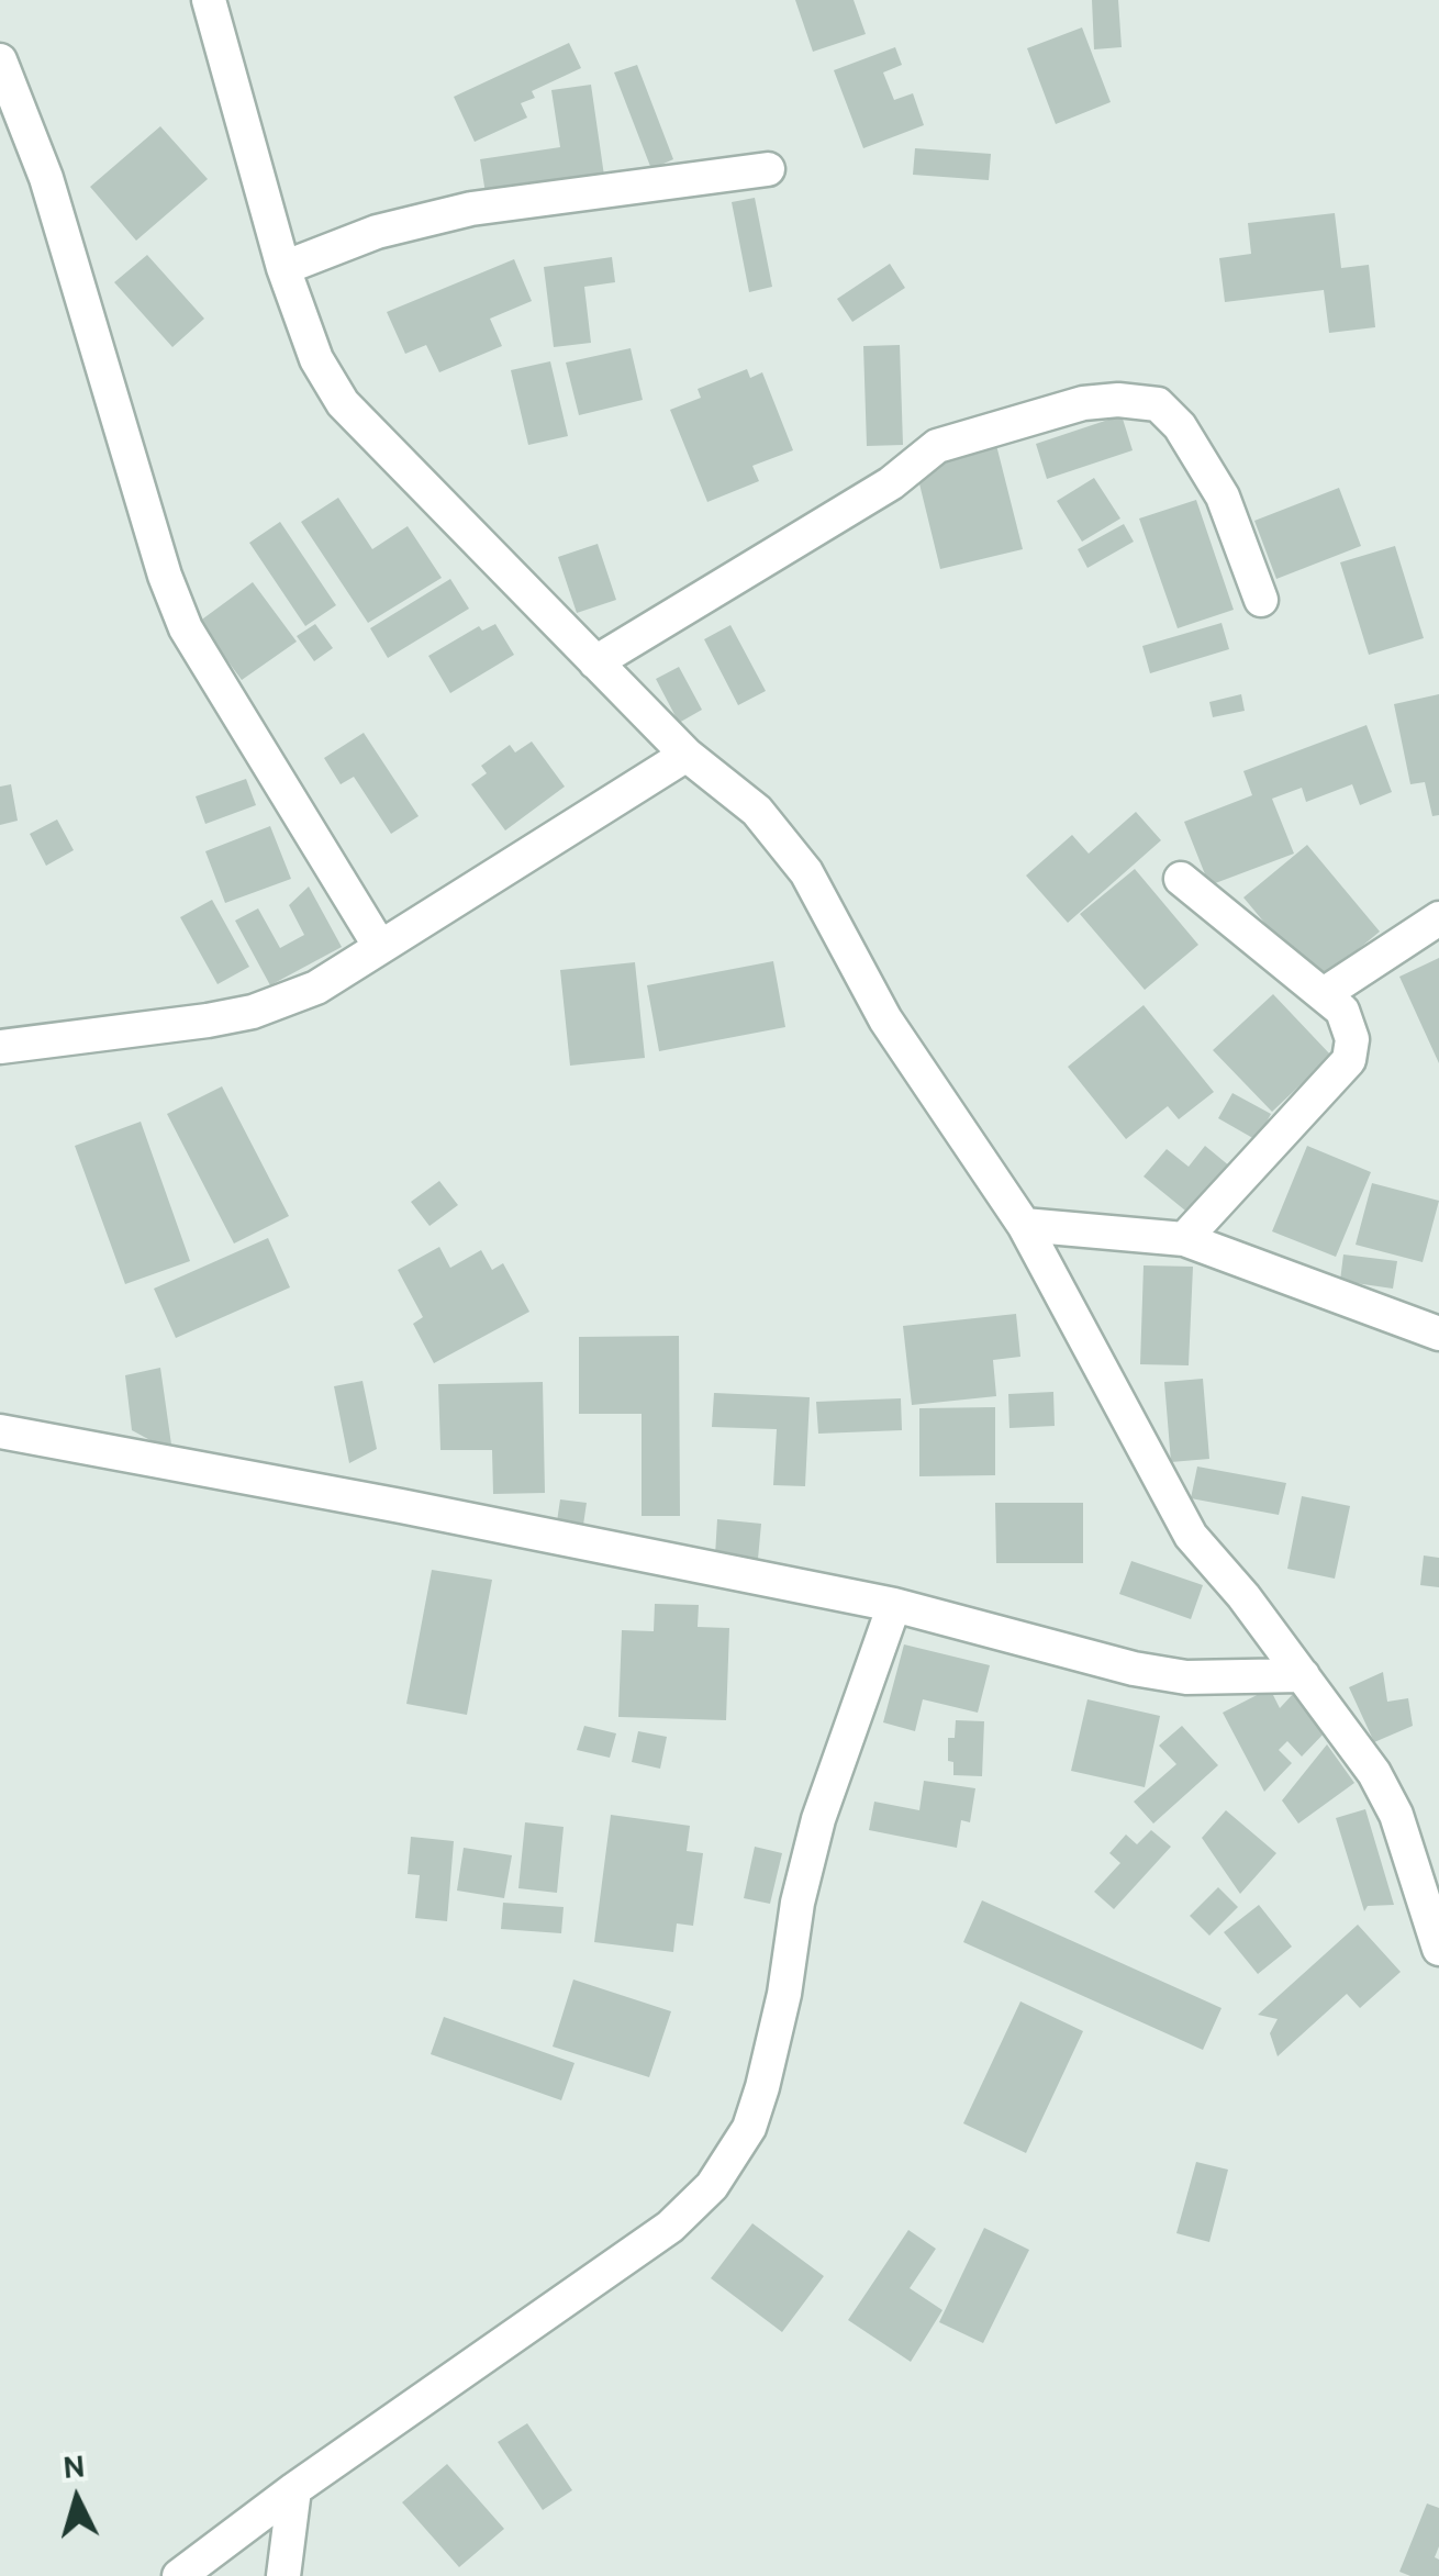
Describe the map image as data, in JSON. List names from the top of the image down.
{
  "north": "top"
}
